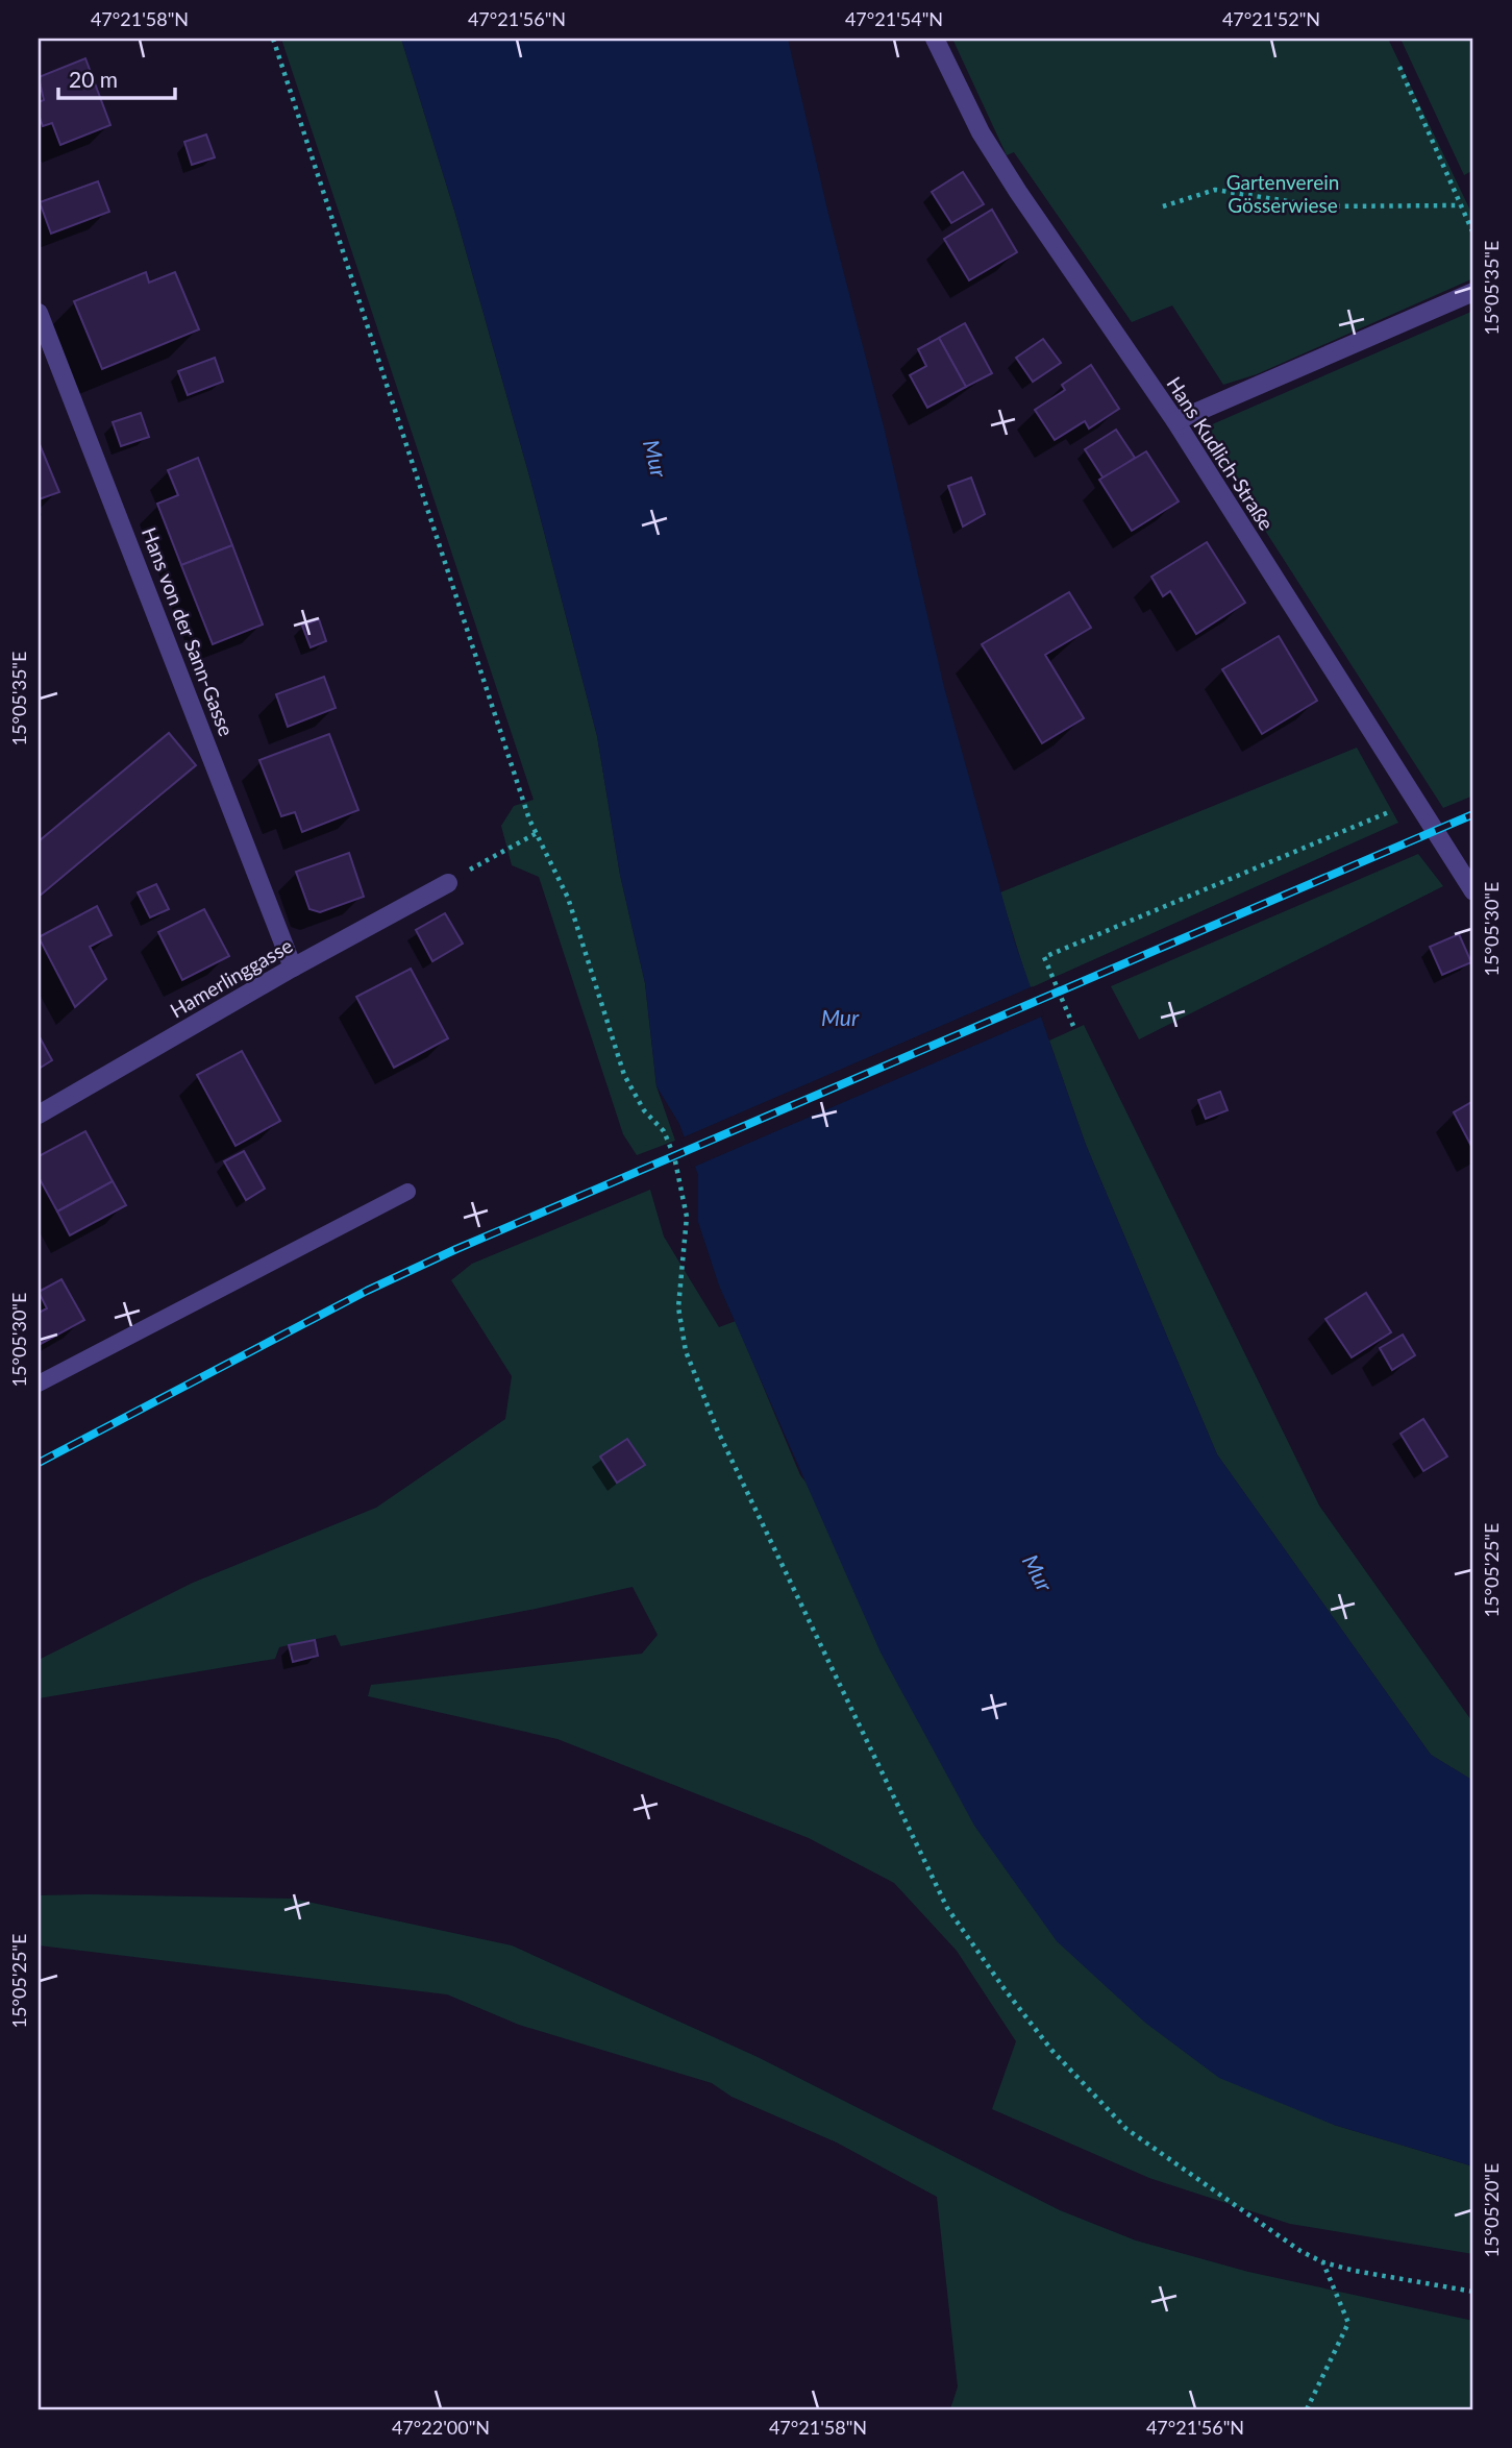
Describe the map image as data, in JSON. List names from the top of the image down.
{
  "streets": {
    "street": ["Hans Kudlich-Straße", "Hans von der Sann-Gasse", "Hamerlinggasse"]
  },
  "crossings": [
    ["Hans von der Sann-Gasse", "Hamerlinggasse"]
  ],
  "water": ["Mur"],
  "parks": ["Gartenverein Gösserwiese"],
  "scale_bar": "20 m",
  "coordinates": [
    "47°21'58\"N",
    "47°21'56\"N",
    "47°21'54\"N",
    "47°21'52\"N",
    "15°05'35\"E",
    "15°05'30\"E",
    "15°05'25\"E",
    "15°05'20\"E",
    "47°22'00\"N"
  ]
}
